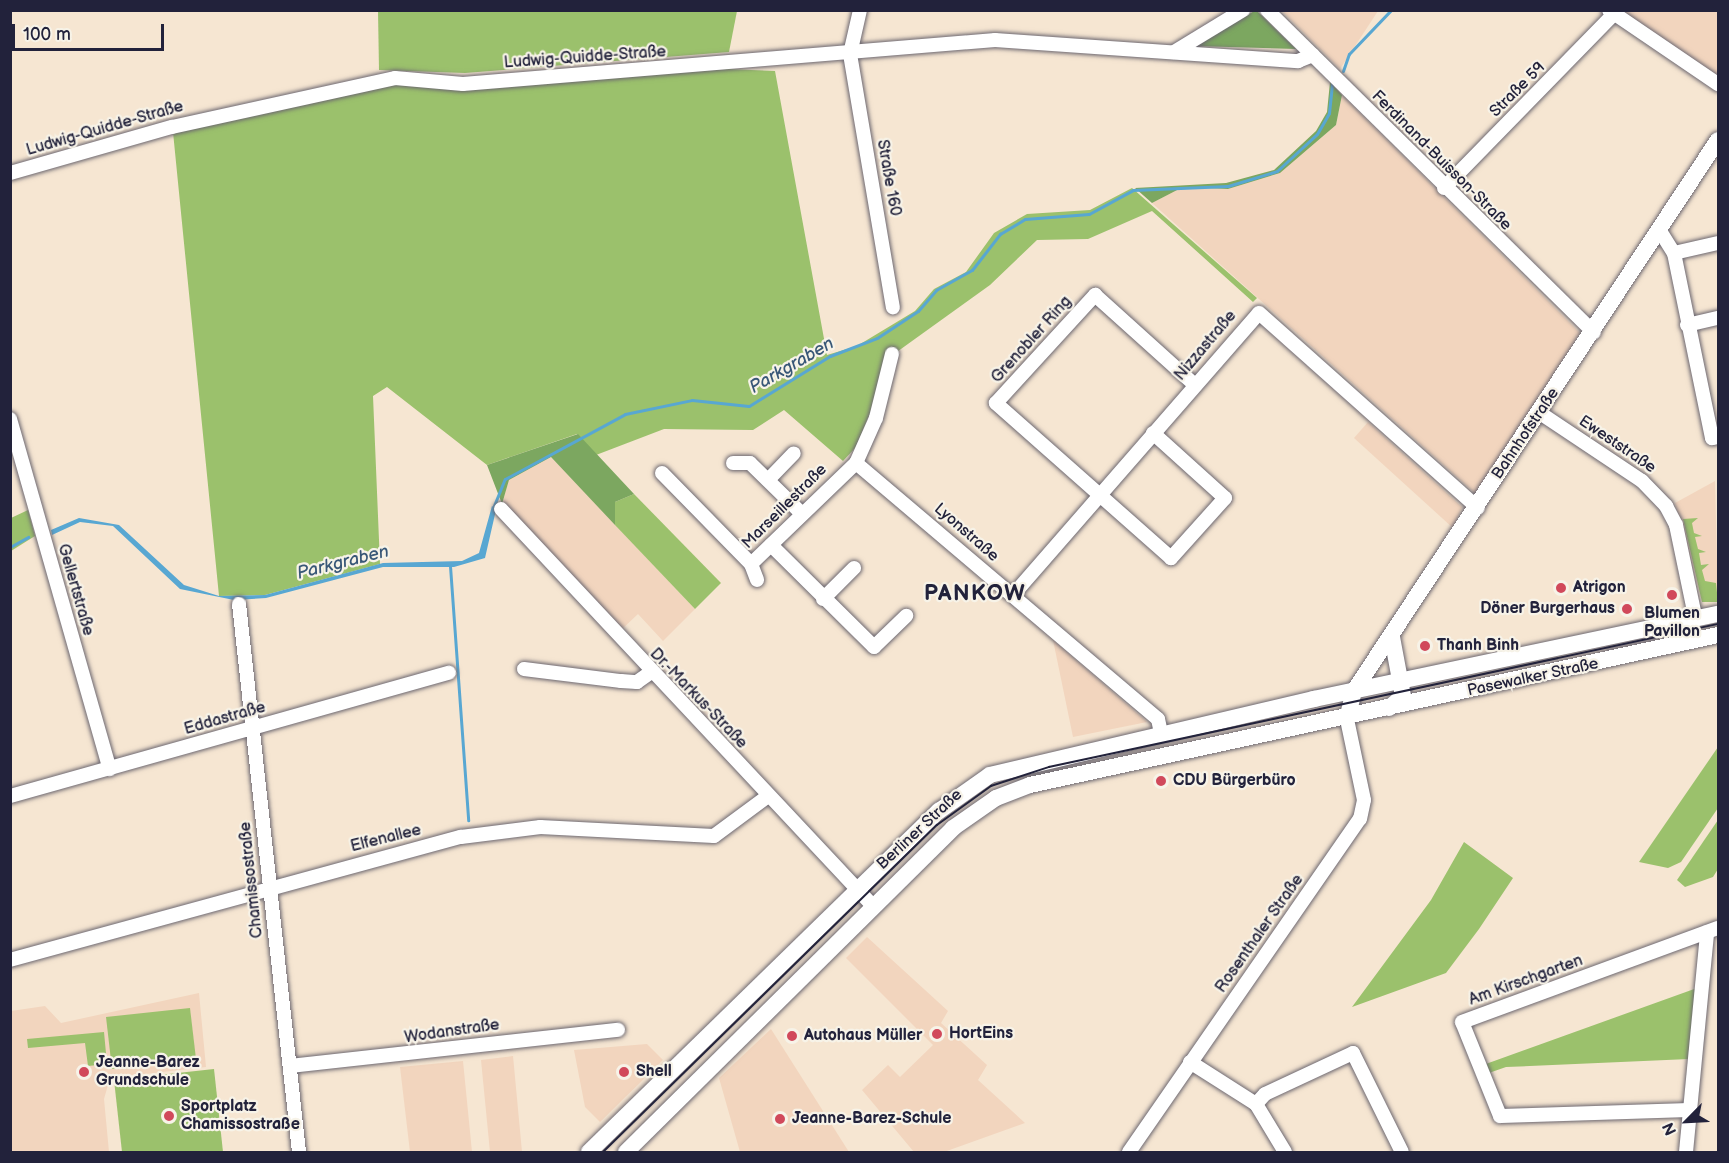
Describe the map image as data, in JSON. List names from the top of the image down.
{
  "streets": {
    "main road": ["Bahnhofstraße", "Pasewalker Straße", "Berliner Straße"],
    "street": [
      "Ludwig-Quidde-Straße",
      "Straße 59",
      "Ferdinand-Buisson-Straße",
      "Straße 160",
      "Grenobler Ring",
      "Nizzastraße",
      "Eweststraße",
      "Marseillestraße",
      "Lyonstraße",
      "Gellertstraße",
      "Dr.-Markus-Straße",
      "Eddastraße",
      "Elfenallee",
      "Chamissostraße",
      "Rosenthaler Straße",
      "Am Kirschgarten",
      "Wodanstraße"
    ]
  },
  "crossings": [
    ["Ludwig-Quidde-Straße", "Ferdinand-Buisson-Straße"],
    ["Ludwig-Quidde-Straße", "Straße 160"],
    ["Straße 59", "Ferdinand-Buisson-Straße"],
    ["Ferdinand-Buisson-Straße", "Bahnhofstraße"],
    ["Grenobler Ring", "Nizzastraße"],
    ["Nizzastraße", "Bahnhofstraße"],
    ["Nizzastraße", "Lyonstraße"],
    ["Bahnhofstraße", "Eweststraße"],
    ["Bahnhofstraße", "Pasewalker Straße"],
    ["Bahnhofstraße", "Berliner Straße"],
    ["Eweststraße", "Pasewalker Straße"],
    ["Marseillestraße", "Lyonstraße"],
    ["Lyonstraße", "Berliner Straße"],
    ["Gellertstraße", "Eddastraße"],
    ["Pasewalker Straße", "Berliner Straße"],
    ["Pasewalker Straße", "Rosenthaler Straße"],
    ["Dr.-Markus-Straße", "Berliner Straße"],
    ["Dr.-Markus-Straße", "Elfenallee"],
    ["Eddastraße", "Chamissostraße"],
    ["Berliner Straße", "Rosenthaler Straße"],
    ["Elfenallee", "Chamissostraße"],
    ["Chamissostraße", "Wodanstraße"]
  ],
  "districts": ["PANKOW"],
  "water": ["Parkgraben"],
  "places": [
    "Atrigon",
    "Blumen Pavillon",
    "Döner Burgerhaus",
    "Thanh Binh",
    "CDU Bürgerbüro",
    "HortEins",
    "Autohaus Müller",
    "Jeanne-Barez Grundschule",
    "Shell",
    "Sportplatz Chamissostraße",
    "Jeanne-Barez-Schule"
  ],
  "scale_bar": "100 m",
  "north": "bottom left"
}
